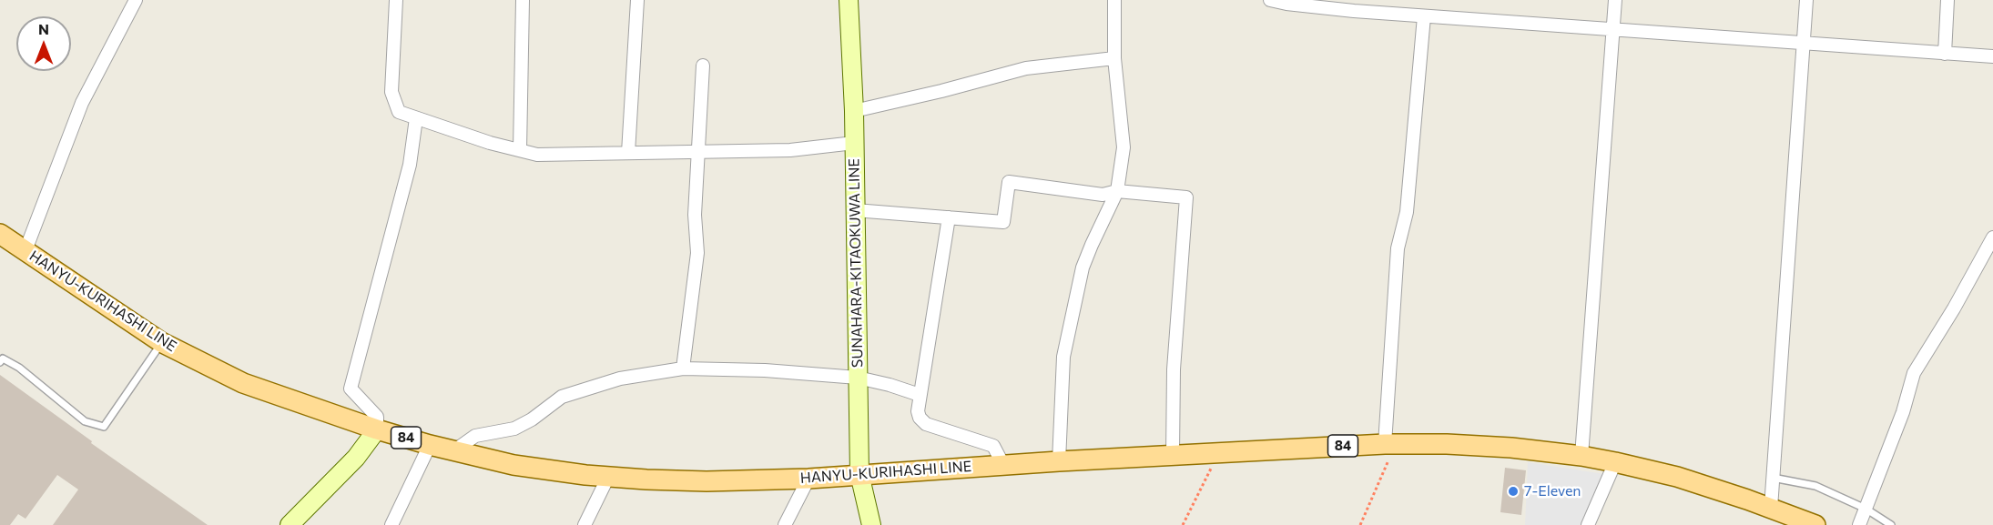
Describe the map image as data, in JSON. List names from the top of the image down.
{
  "streets": {
    "main road": ["SUNAHARA-KITAOKUWA LINE", "HANYU-KURIHASHI LINE", "84"]
  },
  "crossings": [
    ["SUNAHARA-KITAOKUWA LINE", "HANYU-KURIHASHI LINE"]
  ],
  "places": ["7-Eleven"],
  "north": "top"
}
